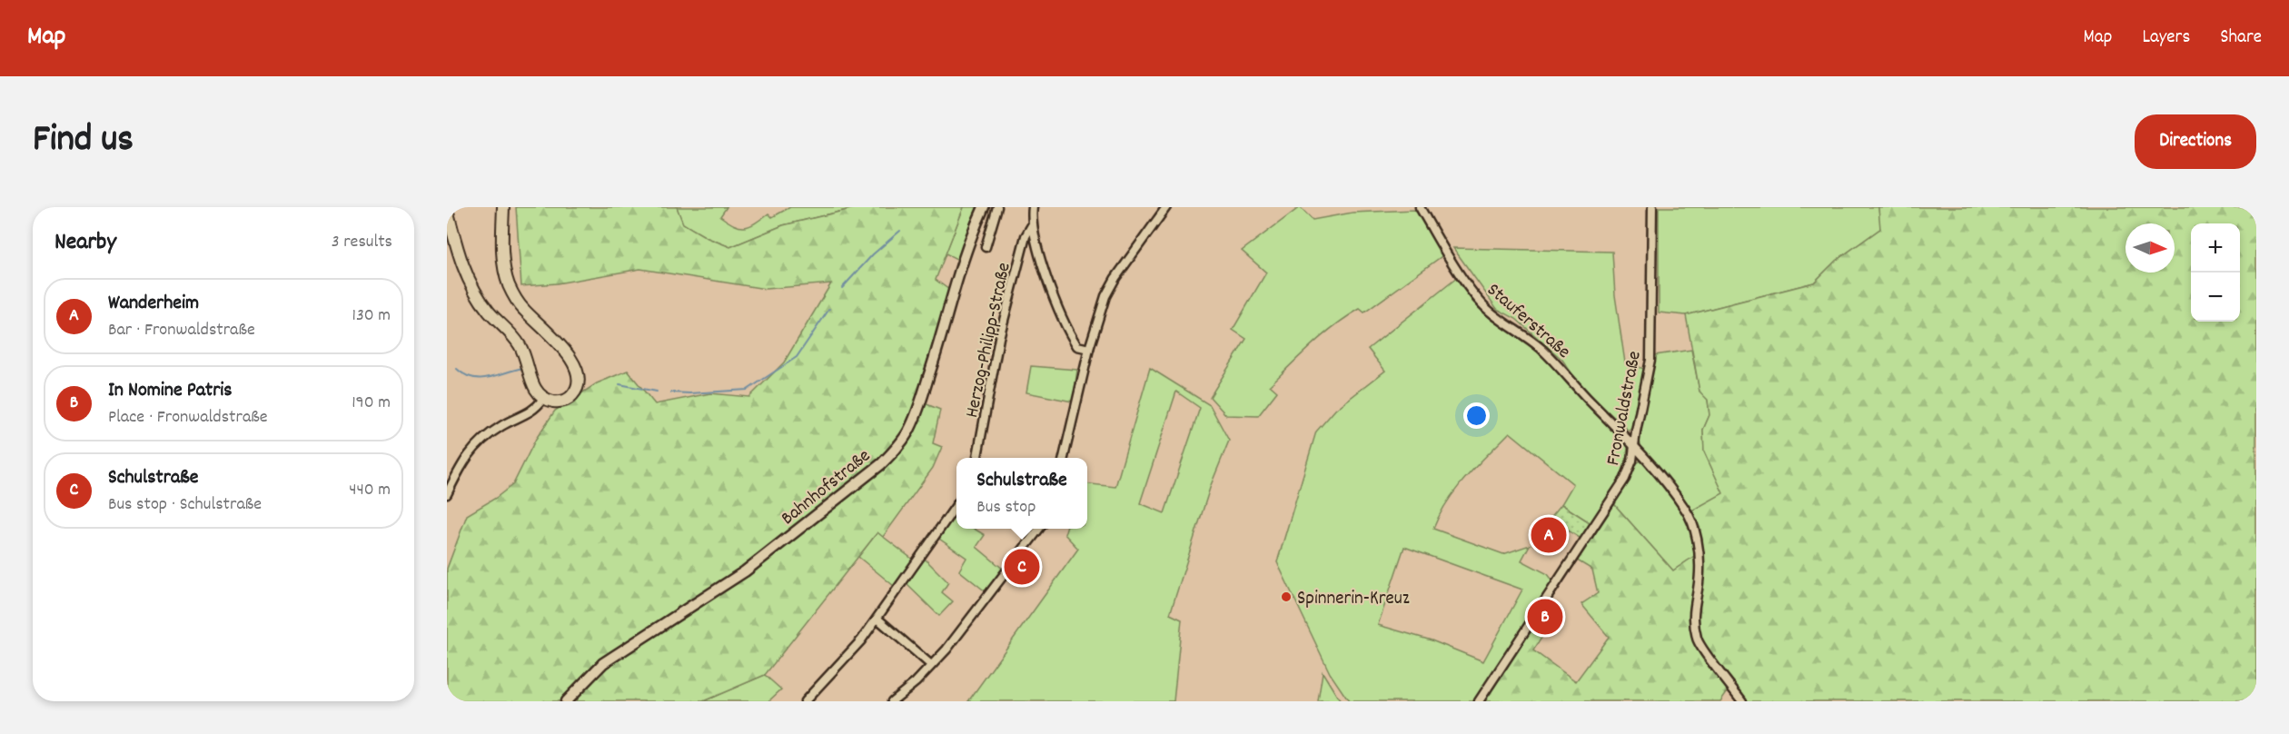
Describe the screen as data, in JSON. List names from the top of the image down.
{
  "streets": {
    "street": [
      "Stauferstraße",
      "Herzog-Philipp-Straße",
      "Fronwaldstraße",
      "Bahnhofstraße"
    ]
  },
  "crossings": [
    ["Stauferstraße", "Fronwaldstraße"]
  ],
  "places": ["Spinnerin-Kreuz"],
  "north": "right",
  "page": {
    "header": "Map",
    "nav": ["Map", "Layers", "Share"],
    "title": "Find us",
    "buttons": "Directions",
    "heading": ["Nearby", "3 results"],
    "map_buttons": ["+", "−"],
    "list": [
      {
        "mark": "A",
        "name": "Wanderheim",
        "note": "Bar · Fronwaldstraße",
        "value": "130 m"
      },
      {
        "mark": "B",
        "name": "In Nomine Patris",
        "note": "Place · Fronwaldstraße",
        "value": "190 m"
      },
      {
        "mark": "C",
        "name": "Schulstraße",
        "note": "Bus stop · Schulstraße",
        "value": "440 m"
      }
    ],
    "popup": ["Schulstraße", "Bus stop"],
    "pins": ["A", "C", "B"]
  }
}
